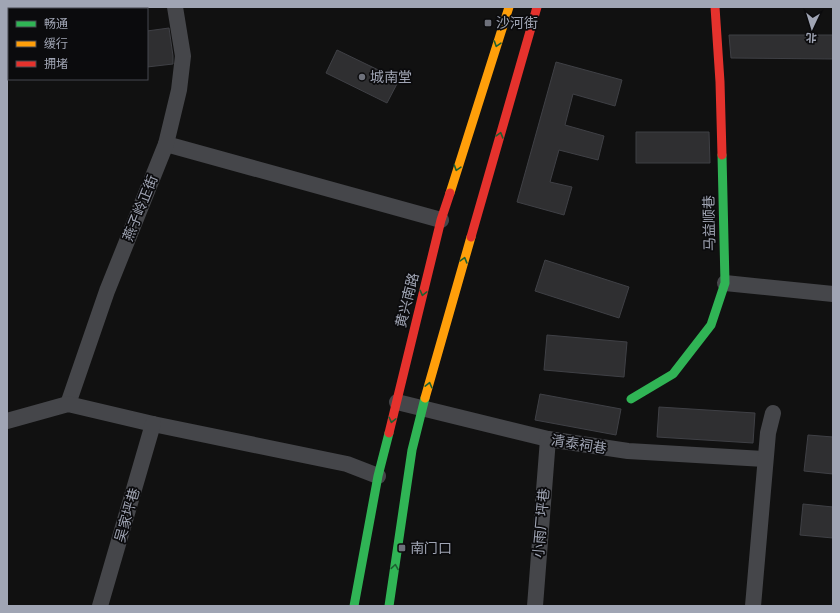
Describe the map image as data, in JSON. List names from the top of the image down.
{
  "streets": {
    "main road": ["马益顺巷", "黄兴南路"],
    "street": [
      "燕子岭正街",
      "清泰祠巷",
      "吴家坪巷",
      "小雨厂坪巷"
    ]
  },
  "crossings": [
    ["黄兴南路", "清泰祠巷"],
    ["清泰祠巷", "小雨厂坪巷"]
  ],
  "places": {
    "transit": ["沙河街", "南门口"],
    "other": ["城南堂"]
  },
  "legend": ["畅通", "缓行", "拥堵"],
  "north": "bottom"
}
